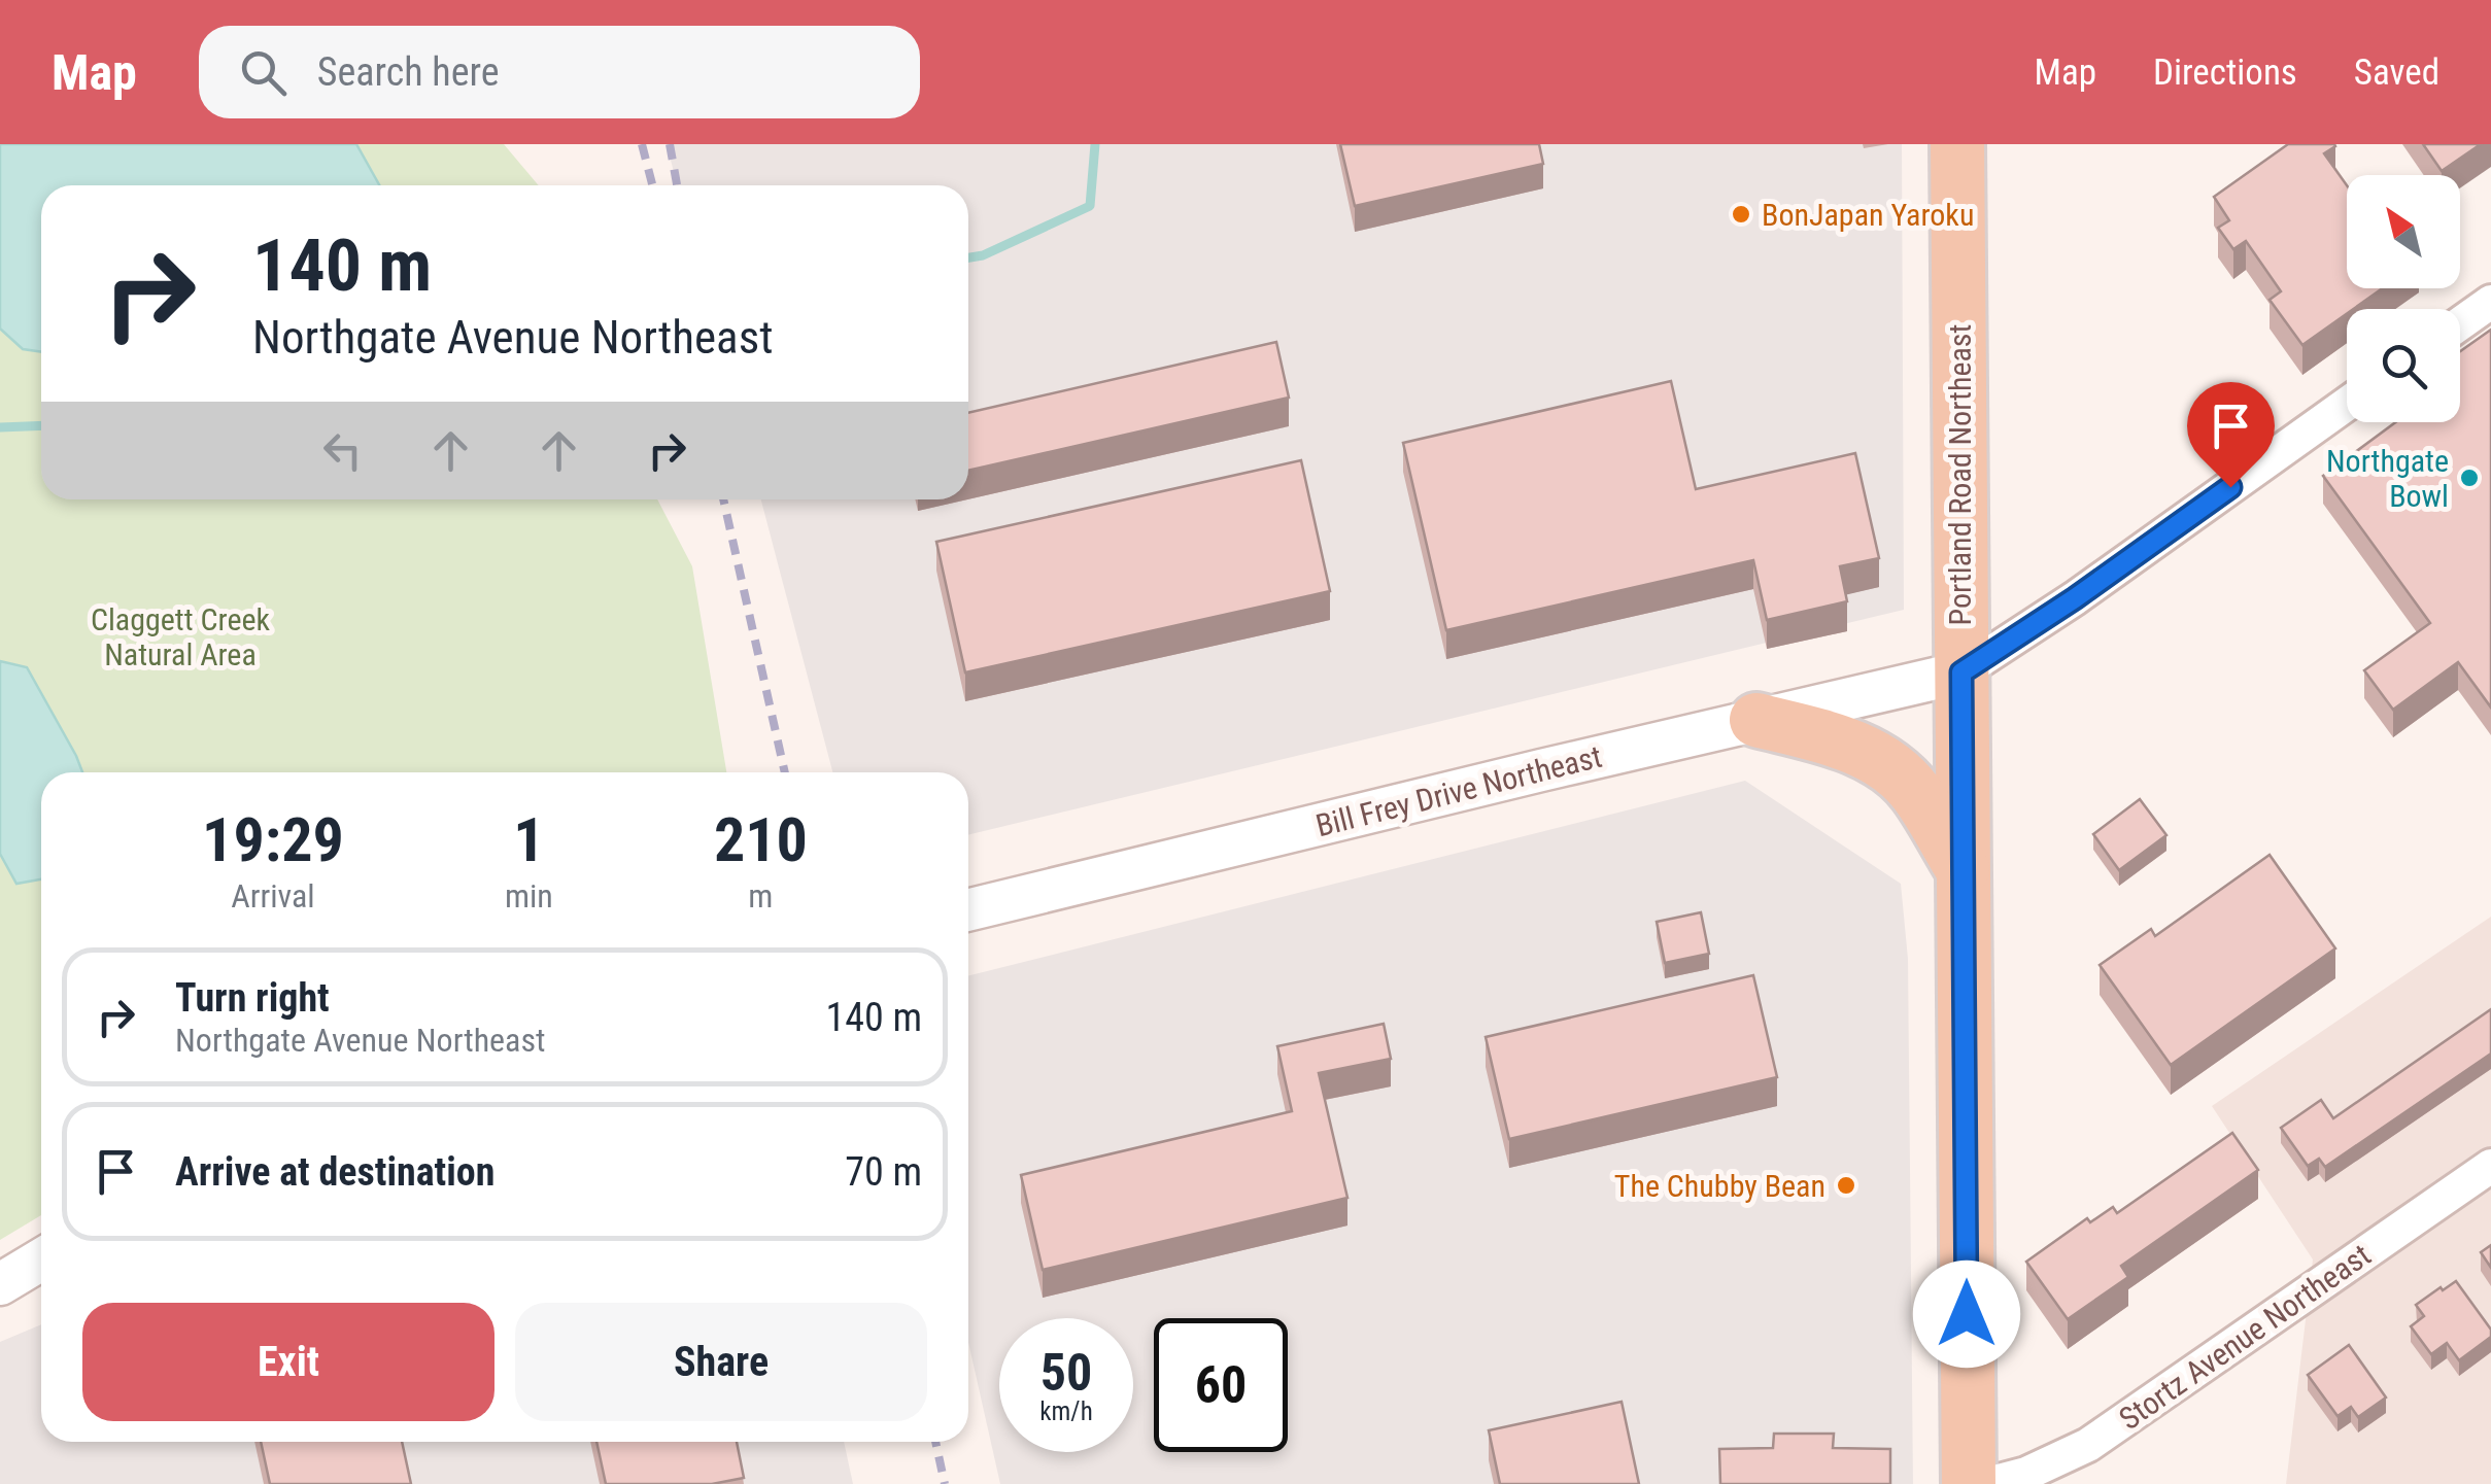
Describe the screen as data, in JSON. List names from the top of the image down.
{
  "streets": {
    "main road": ["Portland Road Northeast"],
    "street": ["Bill Frey Drive Northeast", "Stortz Avenue Northeast"]
  },
  "crossings": [
    ["Portland Road Northeast", "Bill Frey Drive Northeast"]
  ],
  "parks": ["Claggett Creek Natural Area"],
  "places": ["BonJapan Yaroku", "Northgate Bowl", "The Chubby Bean"],
  "north": "top left",
  "page": {
    "header": "Map",
    "search": "Search here",
    "nav": ["Map", "Directions", "Saved"],
    "turn": ["140 m", "Northgate Avenue Northeast"],
    "eta": [
      "19:29",
      "Arrival",
      "1",
      "min",
      "210",
      "m"
    ],
    "list": [
      {
        "name": "Turn right",
        "note": "Northgate Avenue Northeast",
        "value": "140 m"
      },
      {
        "name": "Arrive at destination",
        "value": "70 m"
      }
    ],
    "buttons": ["Exit", "Share"],
    "speed": "50 km/h",
    "limit": "60"
  }
}
